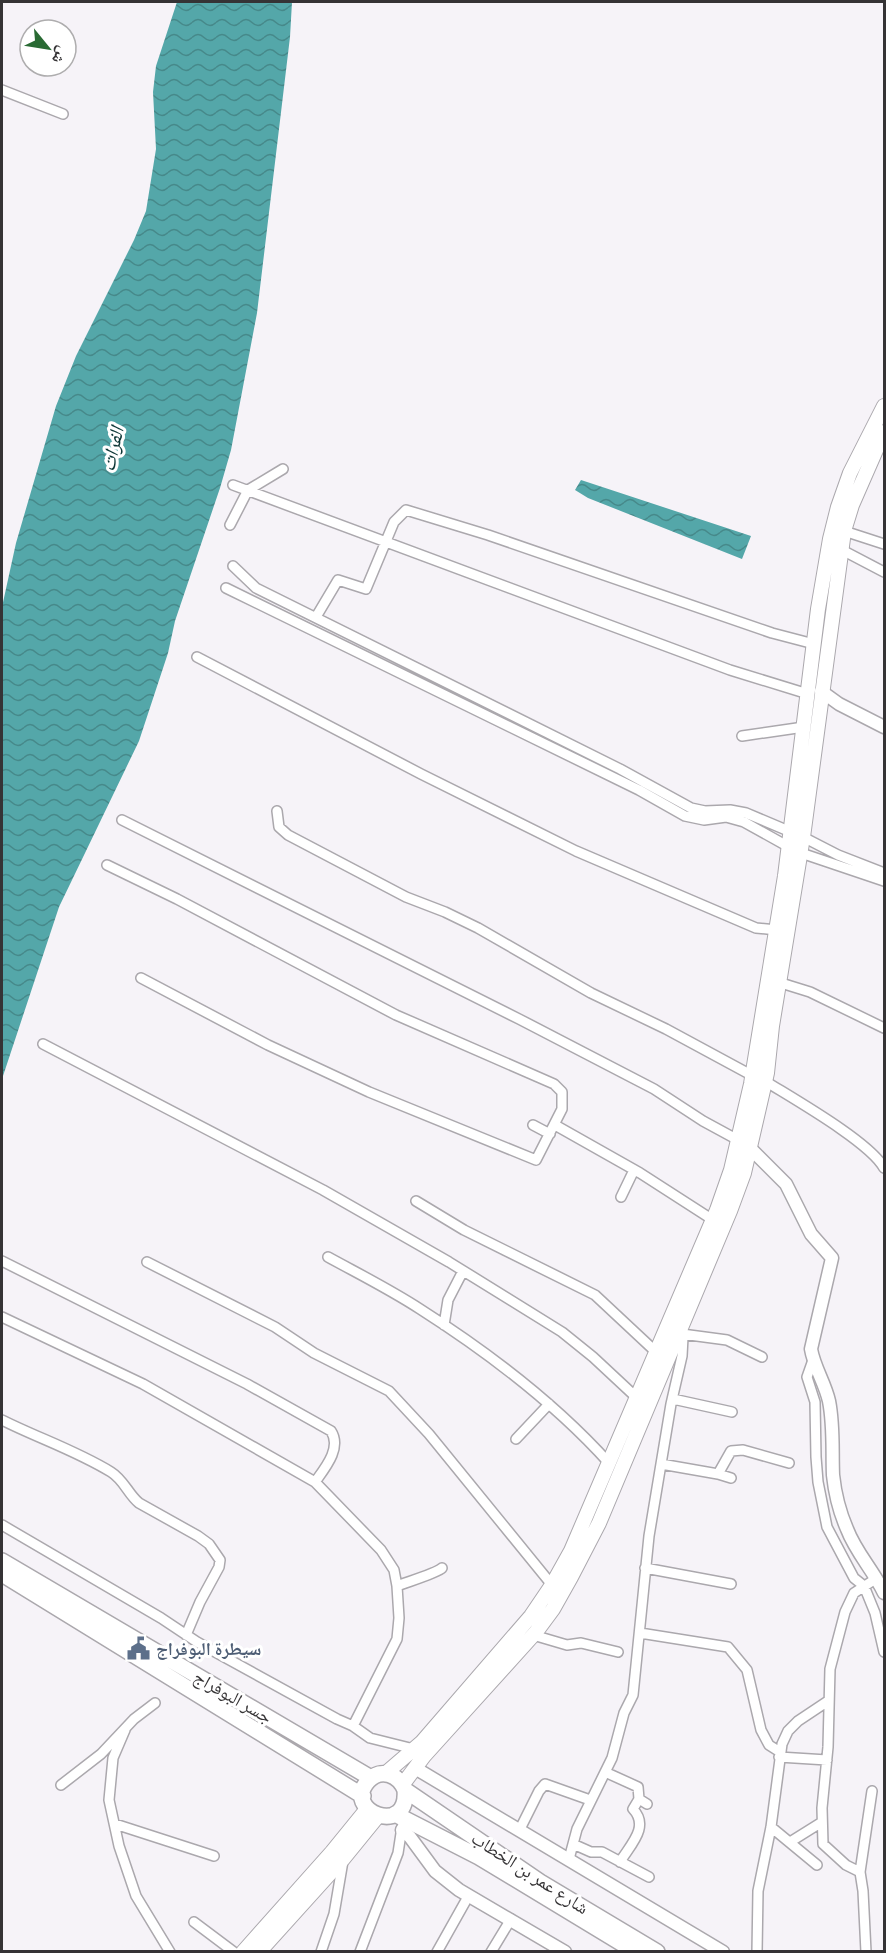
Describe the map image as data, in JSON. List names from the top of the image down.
{
  "streets": {
    "main road": ["جسر البوفراج", "شارع عمر بن الخطاب"]
  },
  "crossings": [
    ["جسر البوفراج", "شارع عمر بن الخطاب"]
  ],
  "water": ["الفرات"],
  "places": {
    "public building": ["سيطرة البوفراج"]
  },
  "north": "bottom right"
}
